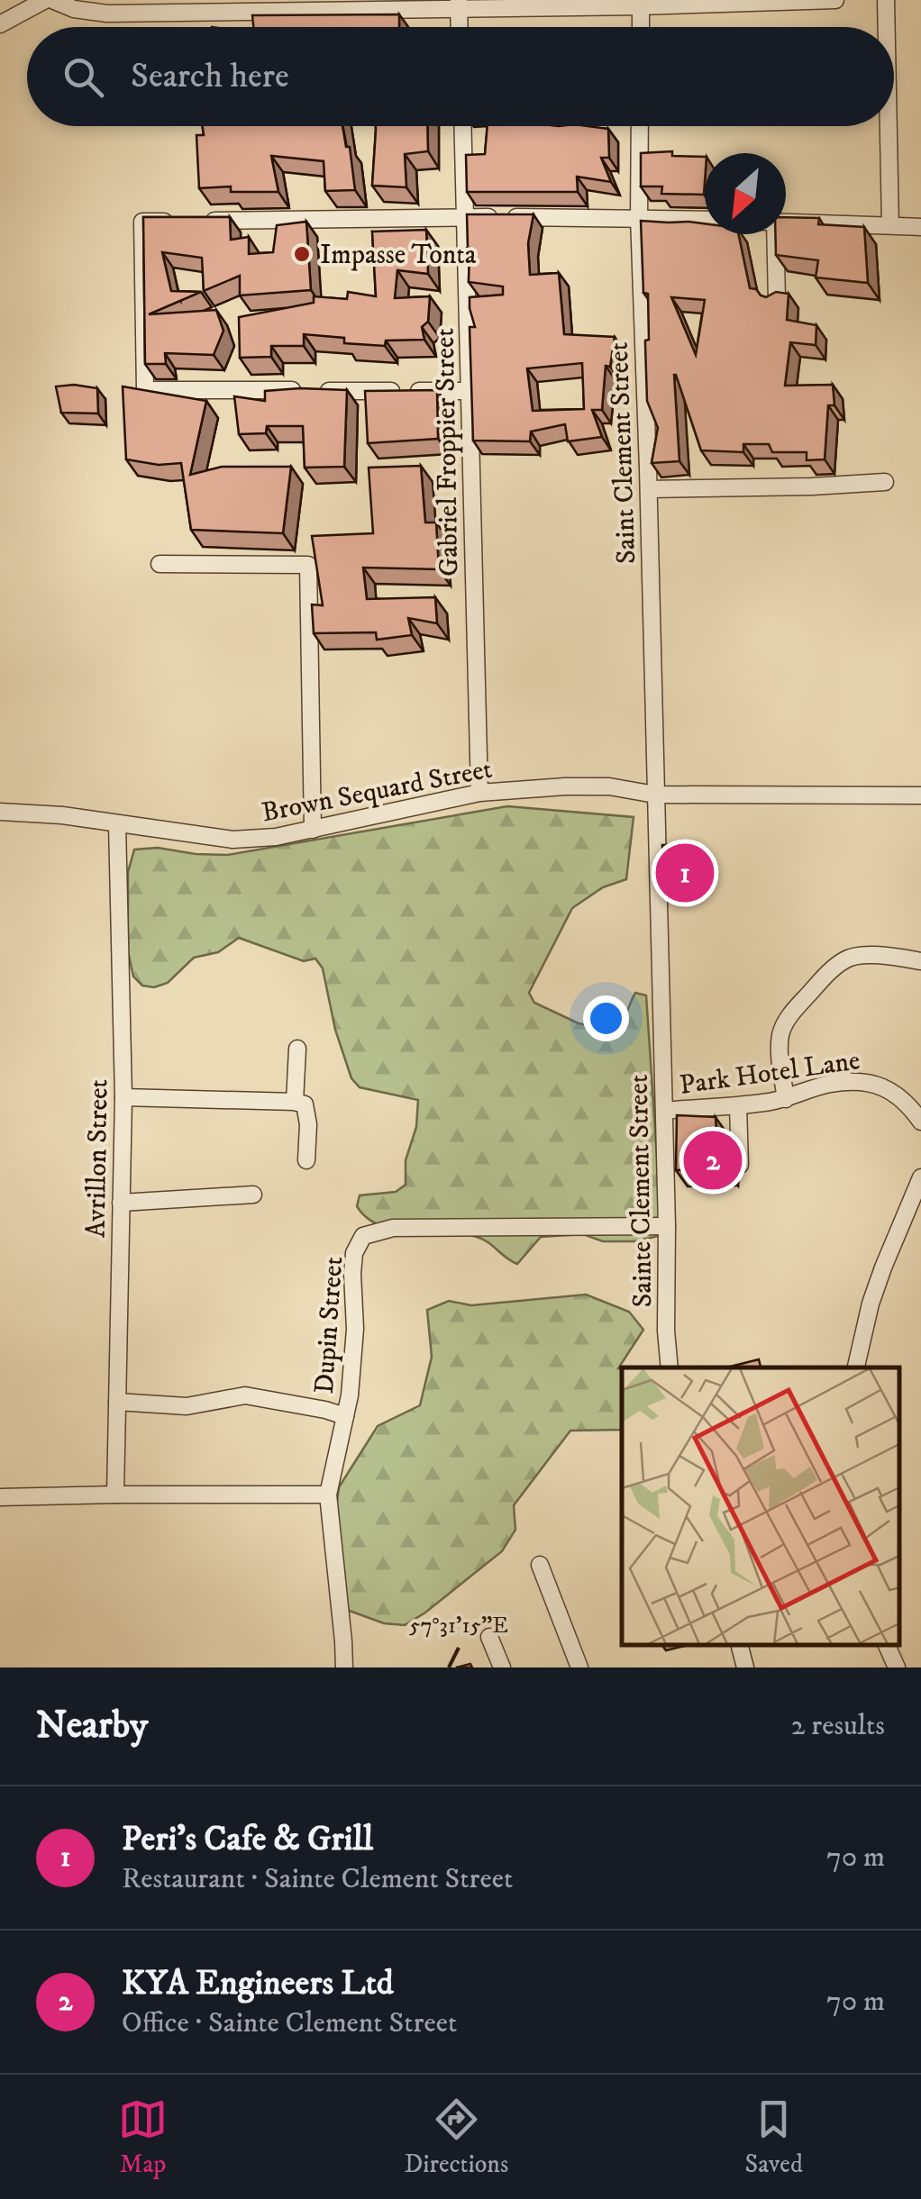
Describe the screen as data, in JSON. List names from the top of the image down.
{
  "streets": {
    "street": [
      "Gabriel Froppier Street",
      "Saint Clement Street",
      "Brown Sequard Street",
      "Park Hotel Lane",
      "Avrillon Street",
      "Sainte Clement Street",
      "Dupin Street"
    ]
  },
  "crossings": [
    ["Gabriel Froppier Street", "Brown Sequard Street"],
    ["Saint Clement Street", "Brown Sequard Street"],
    ["Saint Clement Street", "Sainte Clement Street"],
    ["Brown Sequard Street", "Avrillon Street"],
    ["Brown Sequard Street", "Sainte Clement Street"],
    ["Park Hotel Lane", "Sainte Clement Street"],
    ["Sainte Clement Street", "Dupin Street"]
  ],
  "places": ["Impasse Tonta"],
  "north": "bottom left",
  "page": {
    "search": "Search here",
    "pins": ["1", "2"],
    "heading": ["Nearby", "2 results"],
    "list": [
      {
        "mark": "1",
        "name": "Peri's Cafe & Grill",
        "note": "Restaurant · Sainte Clement Street",
        "value": "70 m"
      },
      {
        "mark": "2",
        "name": "KYA Engineers Ltd",
        "note": "Office · Sainte Clement Street",
        "value": "70 m"
      }
    ],
    "nav": ["Map", "Directions", "Saved"]
  },
  "coordinates": ["57°31'15\"E"]
}
